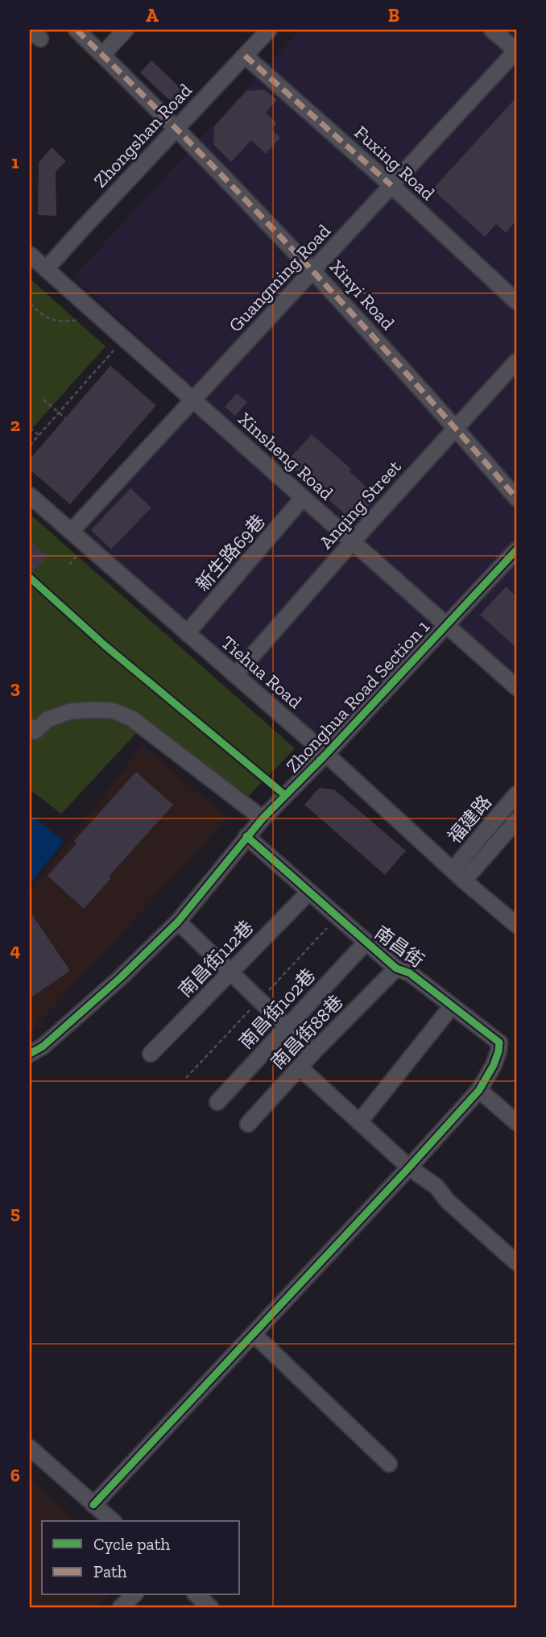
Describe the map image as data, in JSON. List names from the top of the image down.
{
  "streets": {
    "street": [
      "Zhongshan Road",
      "Fuxing Road",
      "Guangming Road",
      "Xinyi Road",
      "Xinsheng Road",
      "Anqing Street",
      "新生路69巷",
      "Tiehua Road",
      "Zhonghua Road Section 1",
      "福建路",
      "南昌街",
      "南昌街112巷",
      "南昌街102巷",
      "南昌街88巷"
    ]
  },
  "crossings": [
    ["Zhongshan Road", "Fuxing Road"],
    ["Zhongshan Road", "Xinyi Road"],
    ["Zhongshan Road", "Xinsheng Road"],
    ["Fuxing Road", "Guangming Road"],
    ["Guangming Road", "Xinyi Road"],
    ["Guangming Road", "Xinsheng Road"],
    ["Guangming Road", "Tiehua Road"],
    ["Xinyi Road", "Anqing Street"],
    ["Xinsheng Road", "Anqing Street"],
    ["Xinsheng Road", "新生路69巷"],
    ["Xinsheng Road", "Zhonghua Road Section 1"],
    ["Anqing Street", "Tiehua Road"],
    ["新生路69巷", "Tiehua Road"],
    ["Tiehua Road", "Zhonghua Road Section 1"],
    ["Tiehua Road", "福建路"],
    ["Zhonghua Road Section 1", "南昌街"],
    ["南昌街", "南昌街112巷"],
    ["南昌街", "南昌街102巷"],
    ["南昌街", "南昌街88巷"]
  ],
  "legend": ["Cycle path", "Path"],
  "grid": {
    "columns": ["A", "B"],
    "rows": [
      "1",
      "2",
      "3",
      "4",
      "5",
      "6"
    ]
  }
}
